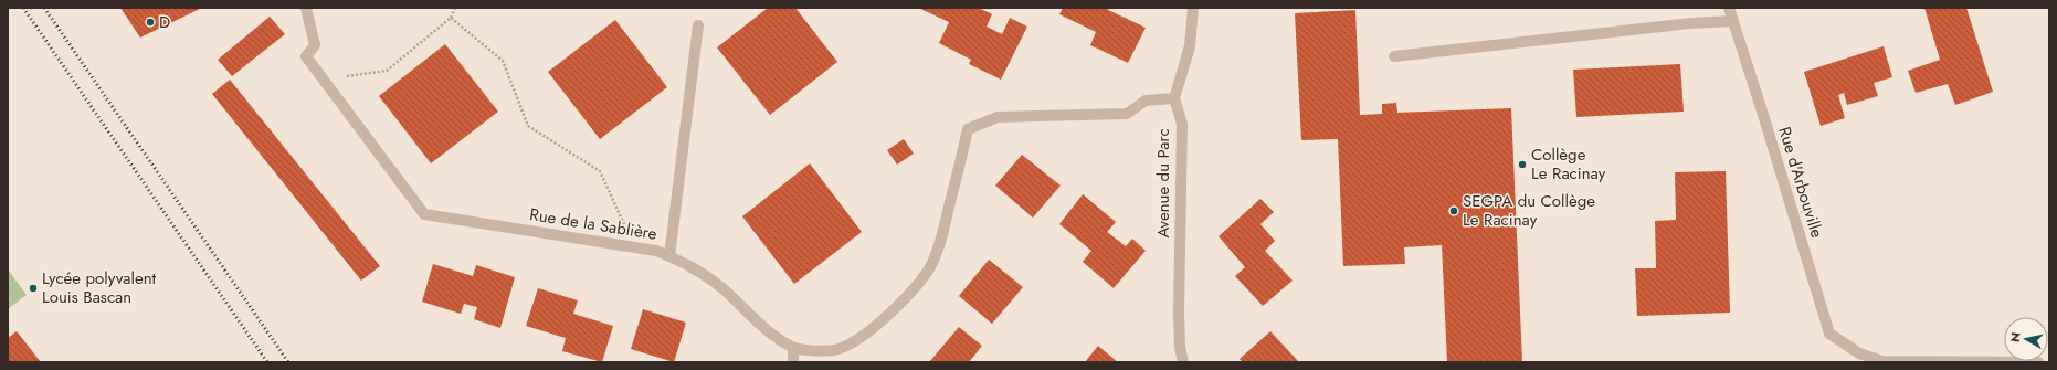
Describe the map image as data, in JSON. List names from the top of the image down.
{
  "streets": {
    "street": ["Rue d'Arbouville", "Avenue du Parc", "Rue de la Sablière"]
  },
  "crossings": [
    ["Avenue du Parc", "Rue de la Sablière"]
  ],
  "places": [
    "D",
    "Collège Le Racinay",
    "SEGPA du Collège Le Racinay",
    "Lycée polyvalent Louis Bascan"
  ],
  "north": "left"
}
